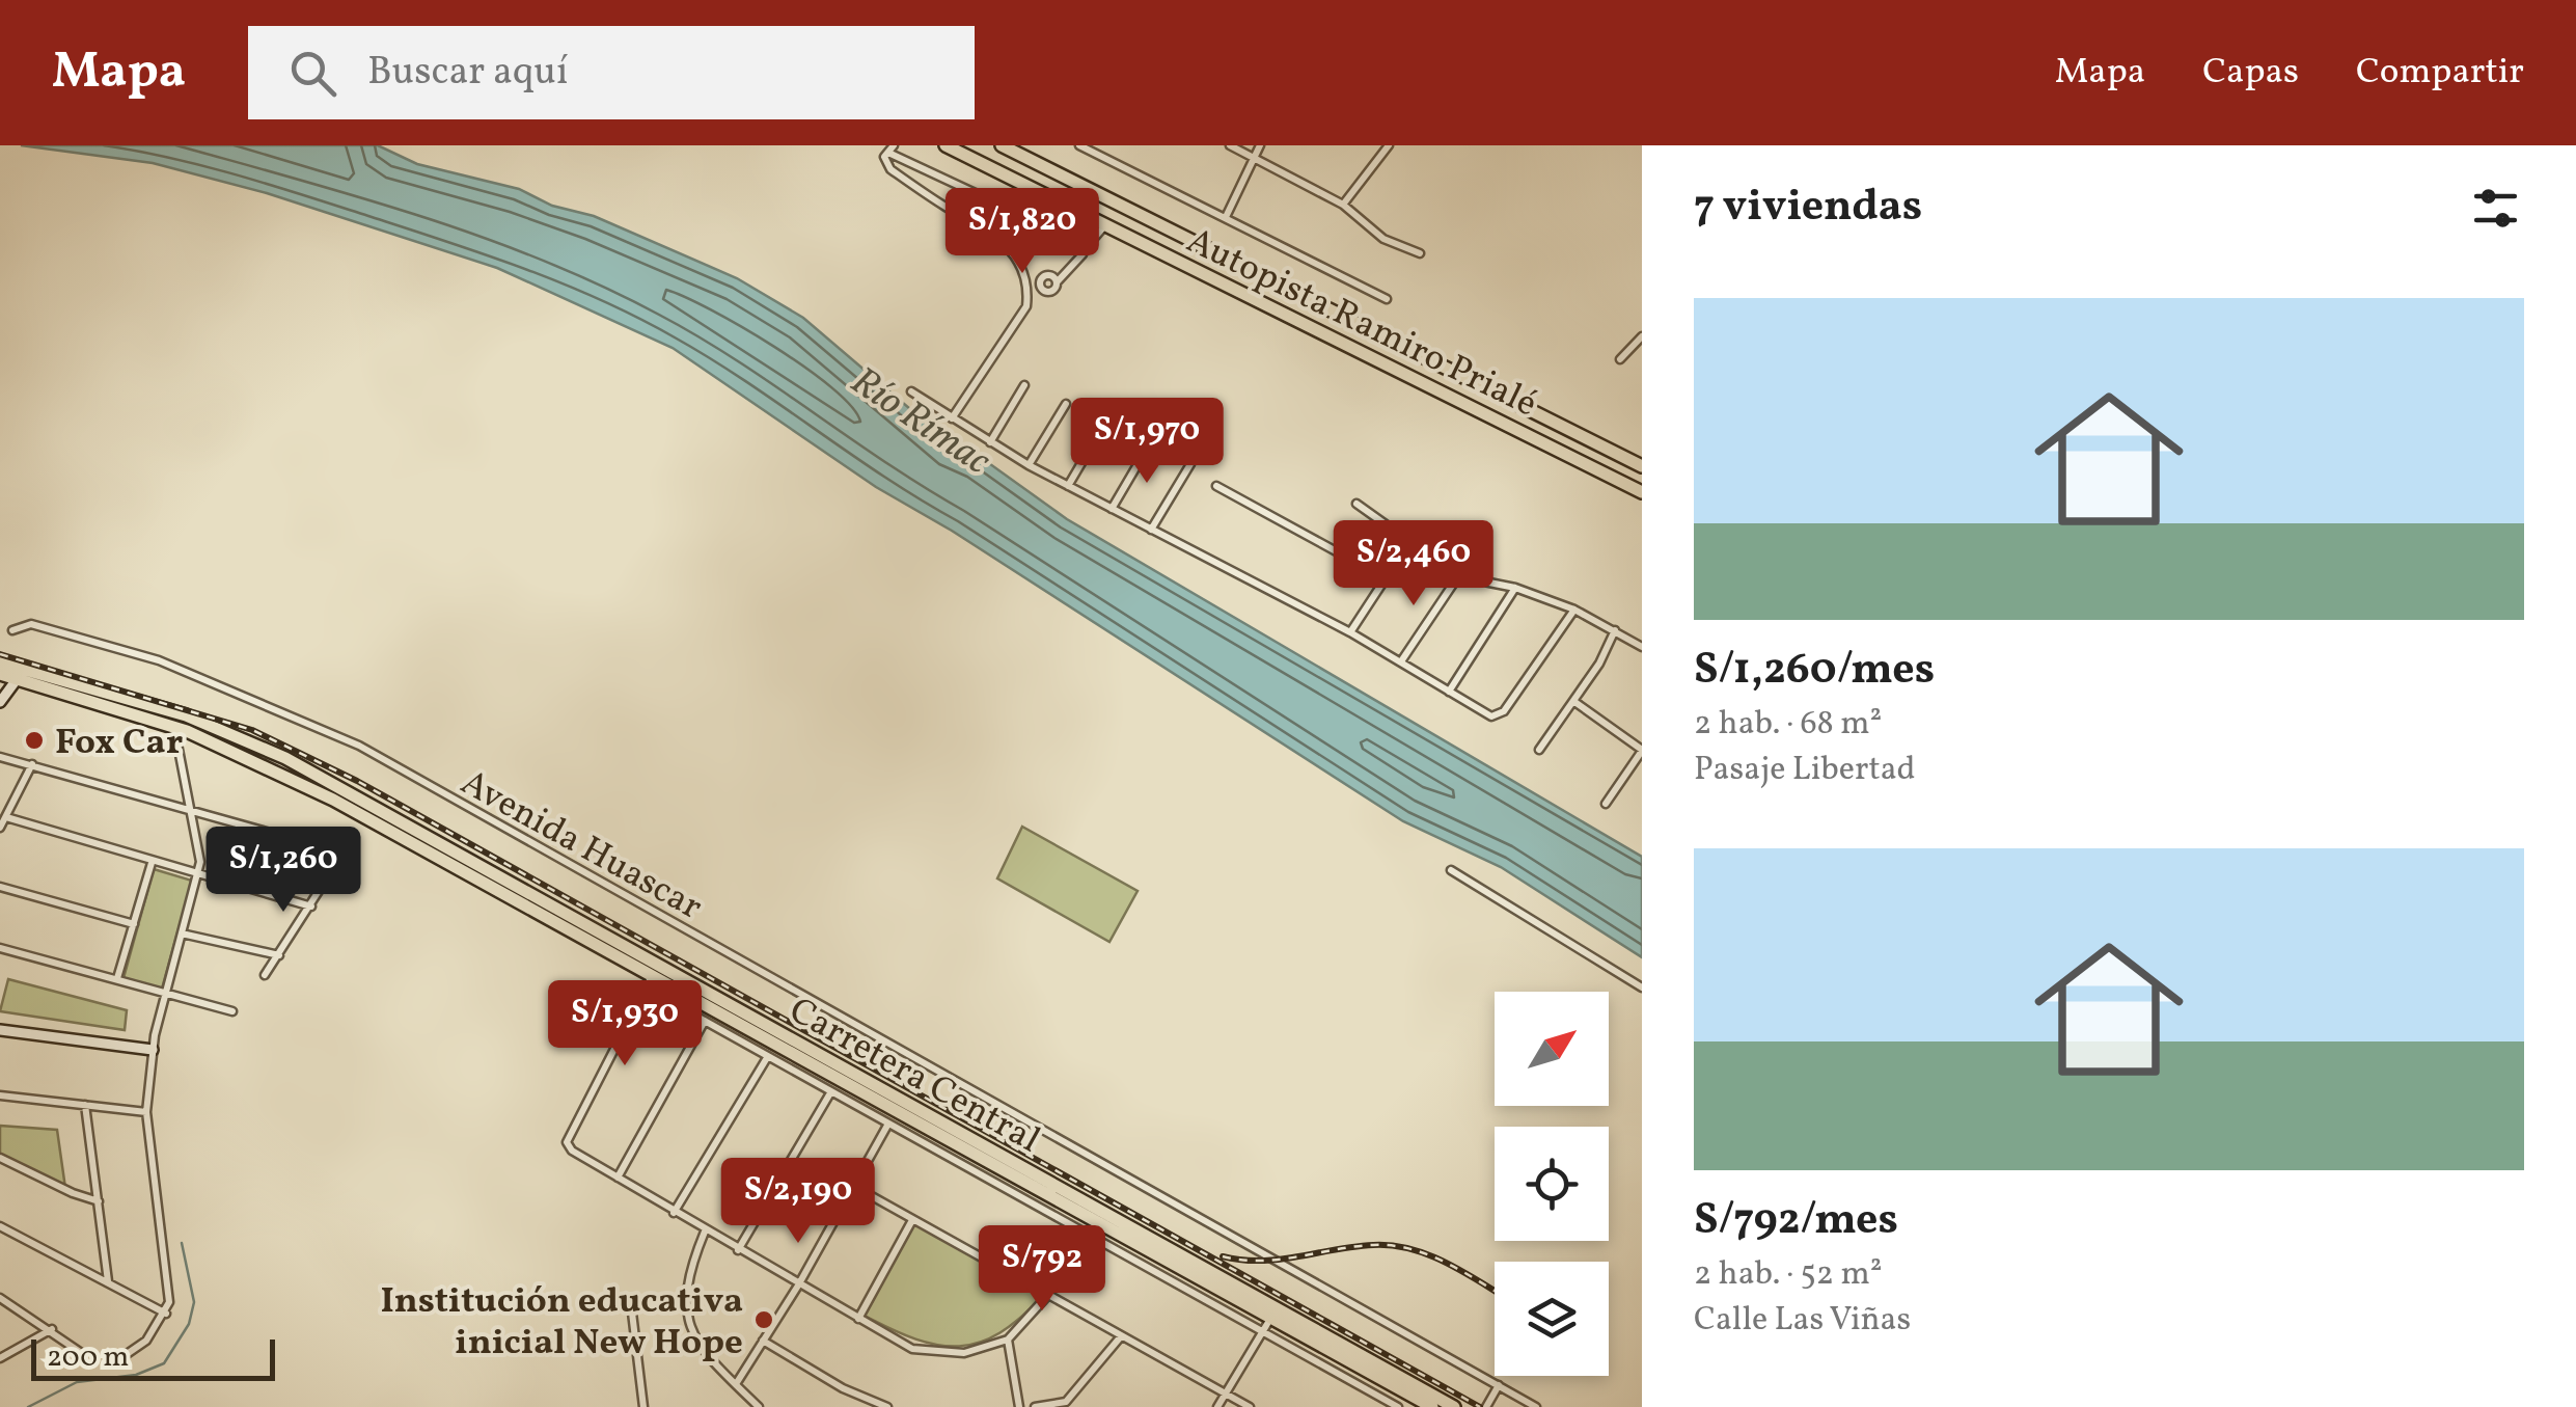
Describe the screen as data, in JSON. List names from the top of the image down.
{
  "streets": {
    "highway": ["Autopista Ramiro Prialé", "Carretera Central"],
    "street": ["Avenida Huascar"]
  },
  "water": ["Río Rímac"],
  "places": ["Fox Car", "Institución educativa inicial New Hope"],
  "scale_bar": "200 m",
  "north": "top right",
  "page": {
    "header": "Mapa",
    "search": "Buscar aquí",
    "nav": ["Mapa", "Capas", "Compartir"],
    "heading": "7 viviendas",
    "price": [
      "S/1,820",
      "S/1,970",
      "S/2,460",
      "S/1,260",
      "S/1,930",
      "S/2,190",
      "S/792"
    ],
    "list": [
      {
        "name": "S/1,260/mes",
        "note": "2 hab. · 68 m² · Pasaje Libertad"
      },
      {
        "name": "S/792/mes",
        "note": "2 hab. · 52 m² · Calle Las Viñas"
      }
    ],
    "scale": "200 m"
  }
}
